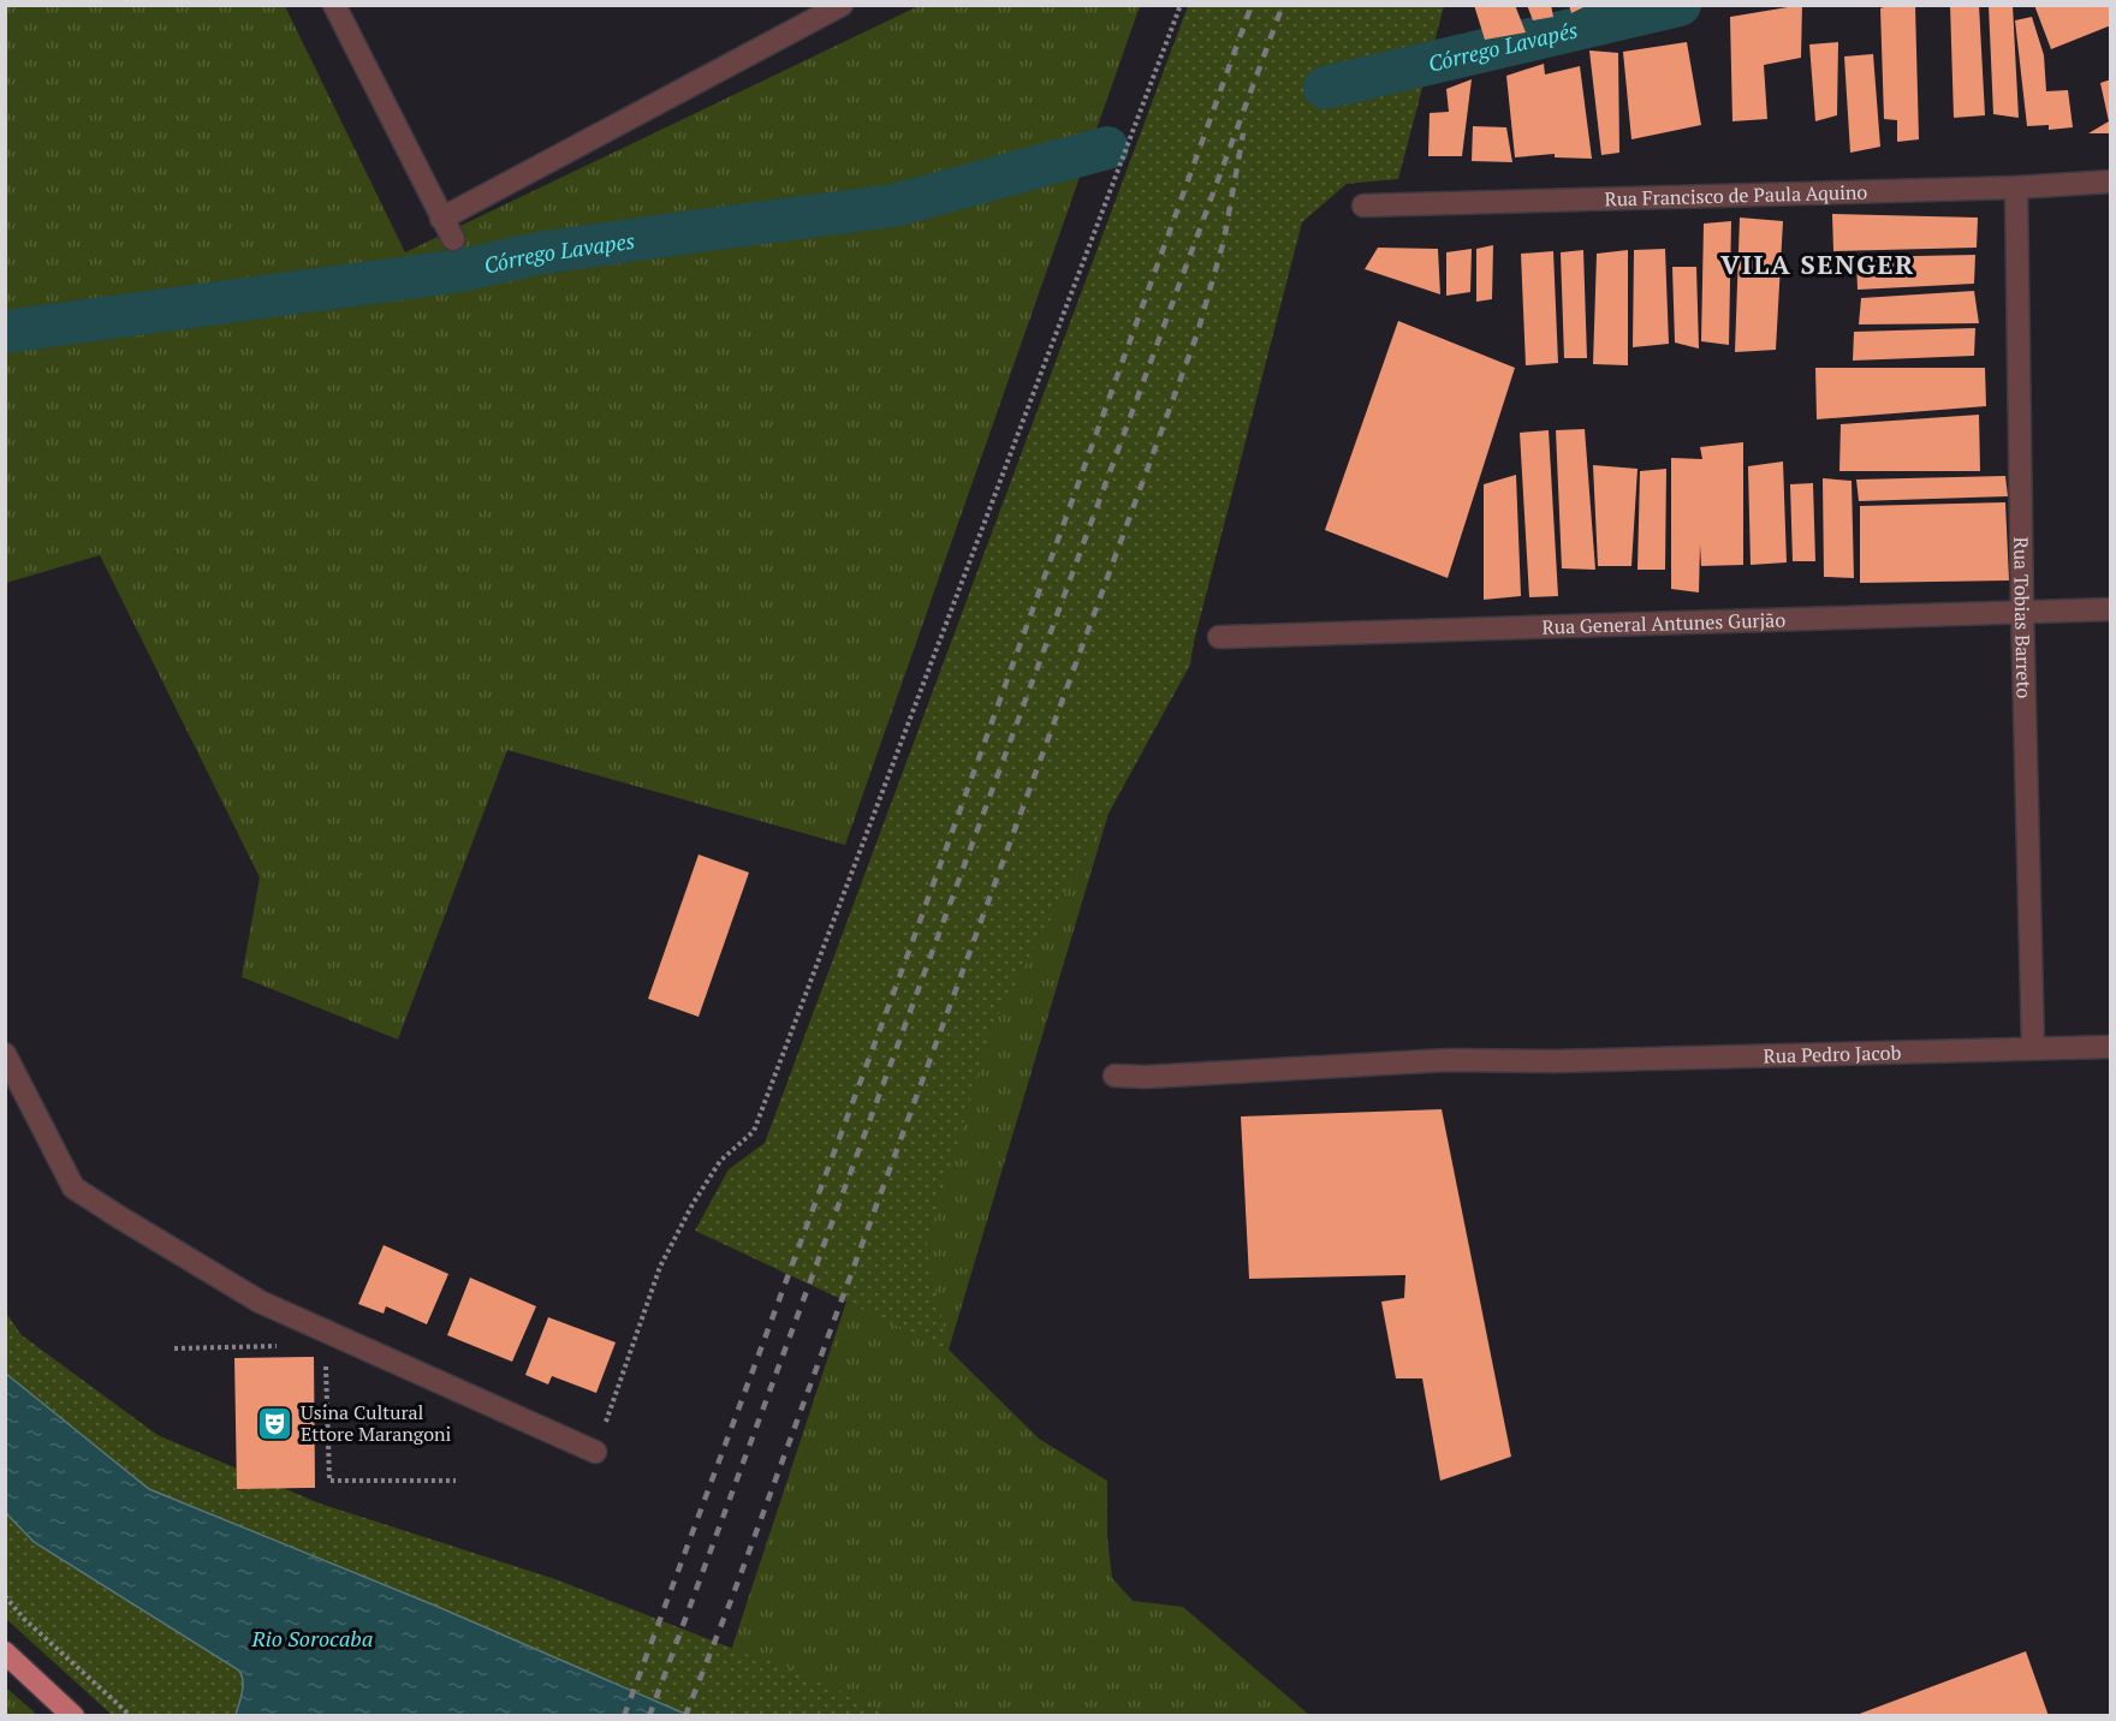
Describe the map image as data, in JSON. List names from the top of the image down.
{
  "streets": {
    "street": [
      "Rua Francisco de Paula Aquino",
      "Rua Tobias Barreto",
      "Rua General Antunes Gurjão",
      "Rua Pedro Jacob"
    ]
  },
  "crossings": [
    ["Rua Francisco de Paula Aquino", "Rua Tobias Barreto"],
    ["Rua Tobias Barreto", "Rua General Antunes Gurjão"],
    ["Rua Tobias Barreto", "Rua Pedro Jacob"]
  ],
  "districts": ["VILA SENGER"],
  "water": ["Córrego Lavapés", "Córrego Lavapes", "Rio Sorocaba"],
  "places": {
    "theatre": ["Usina Cultural Ettore Marangoni"]
  }
}
